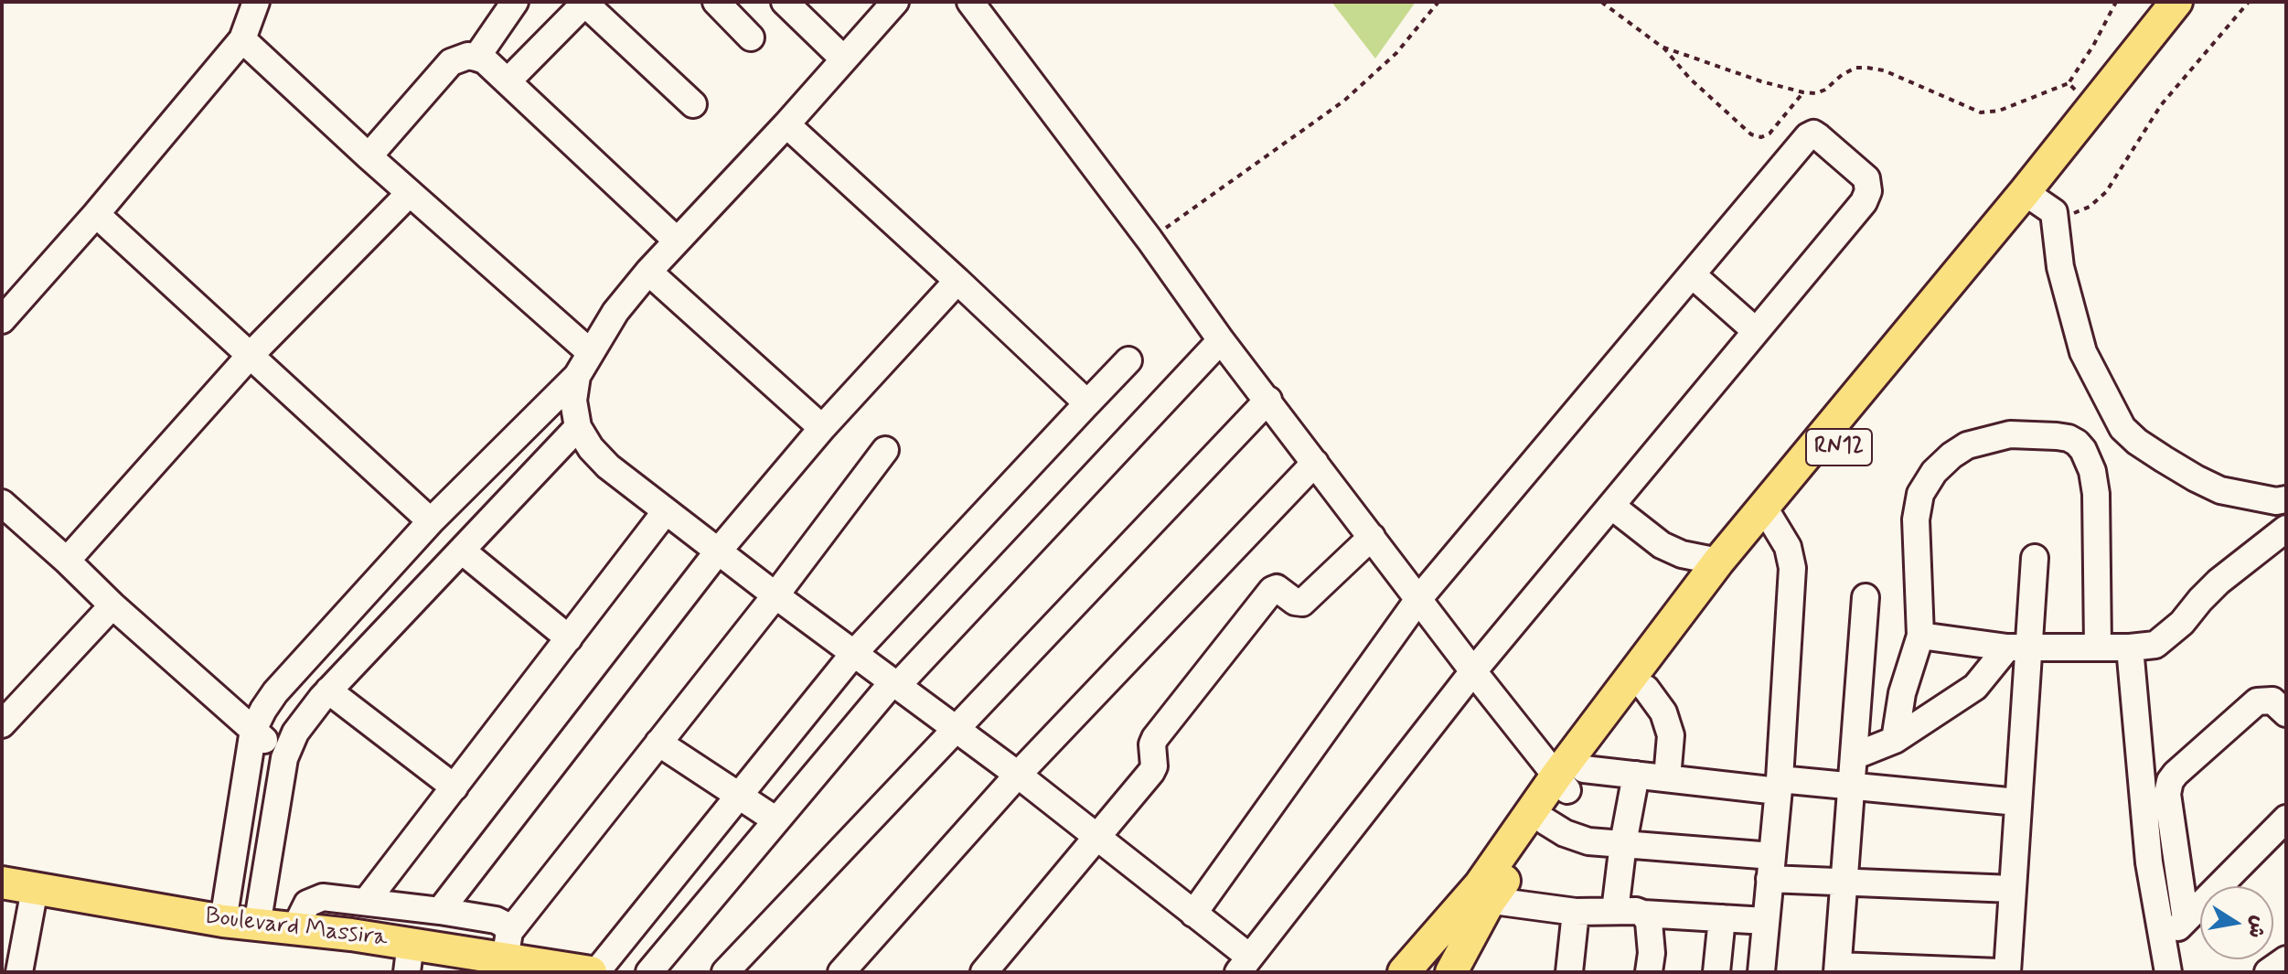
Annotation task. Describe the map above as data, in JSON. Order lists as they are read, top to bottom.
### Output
{
  "streets": {
    "main road": ["RN12", "Boulevard Massira"]
  },
  "north": "right"
}
